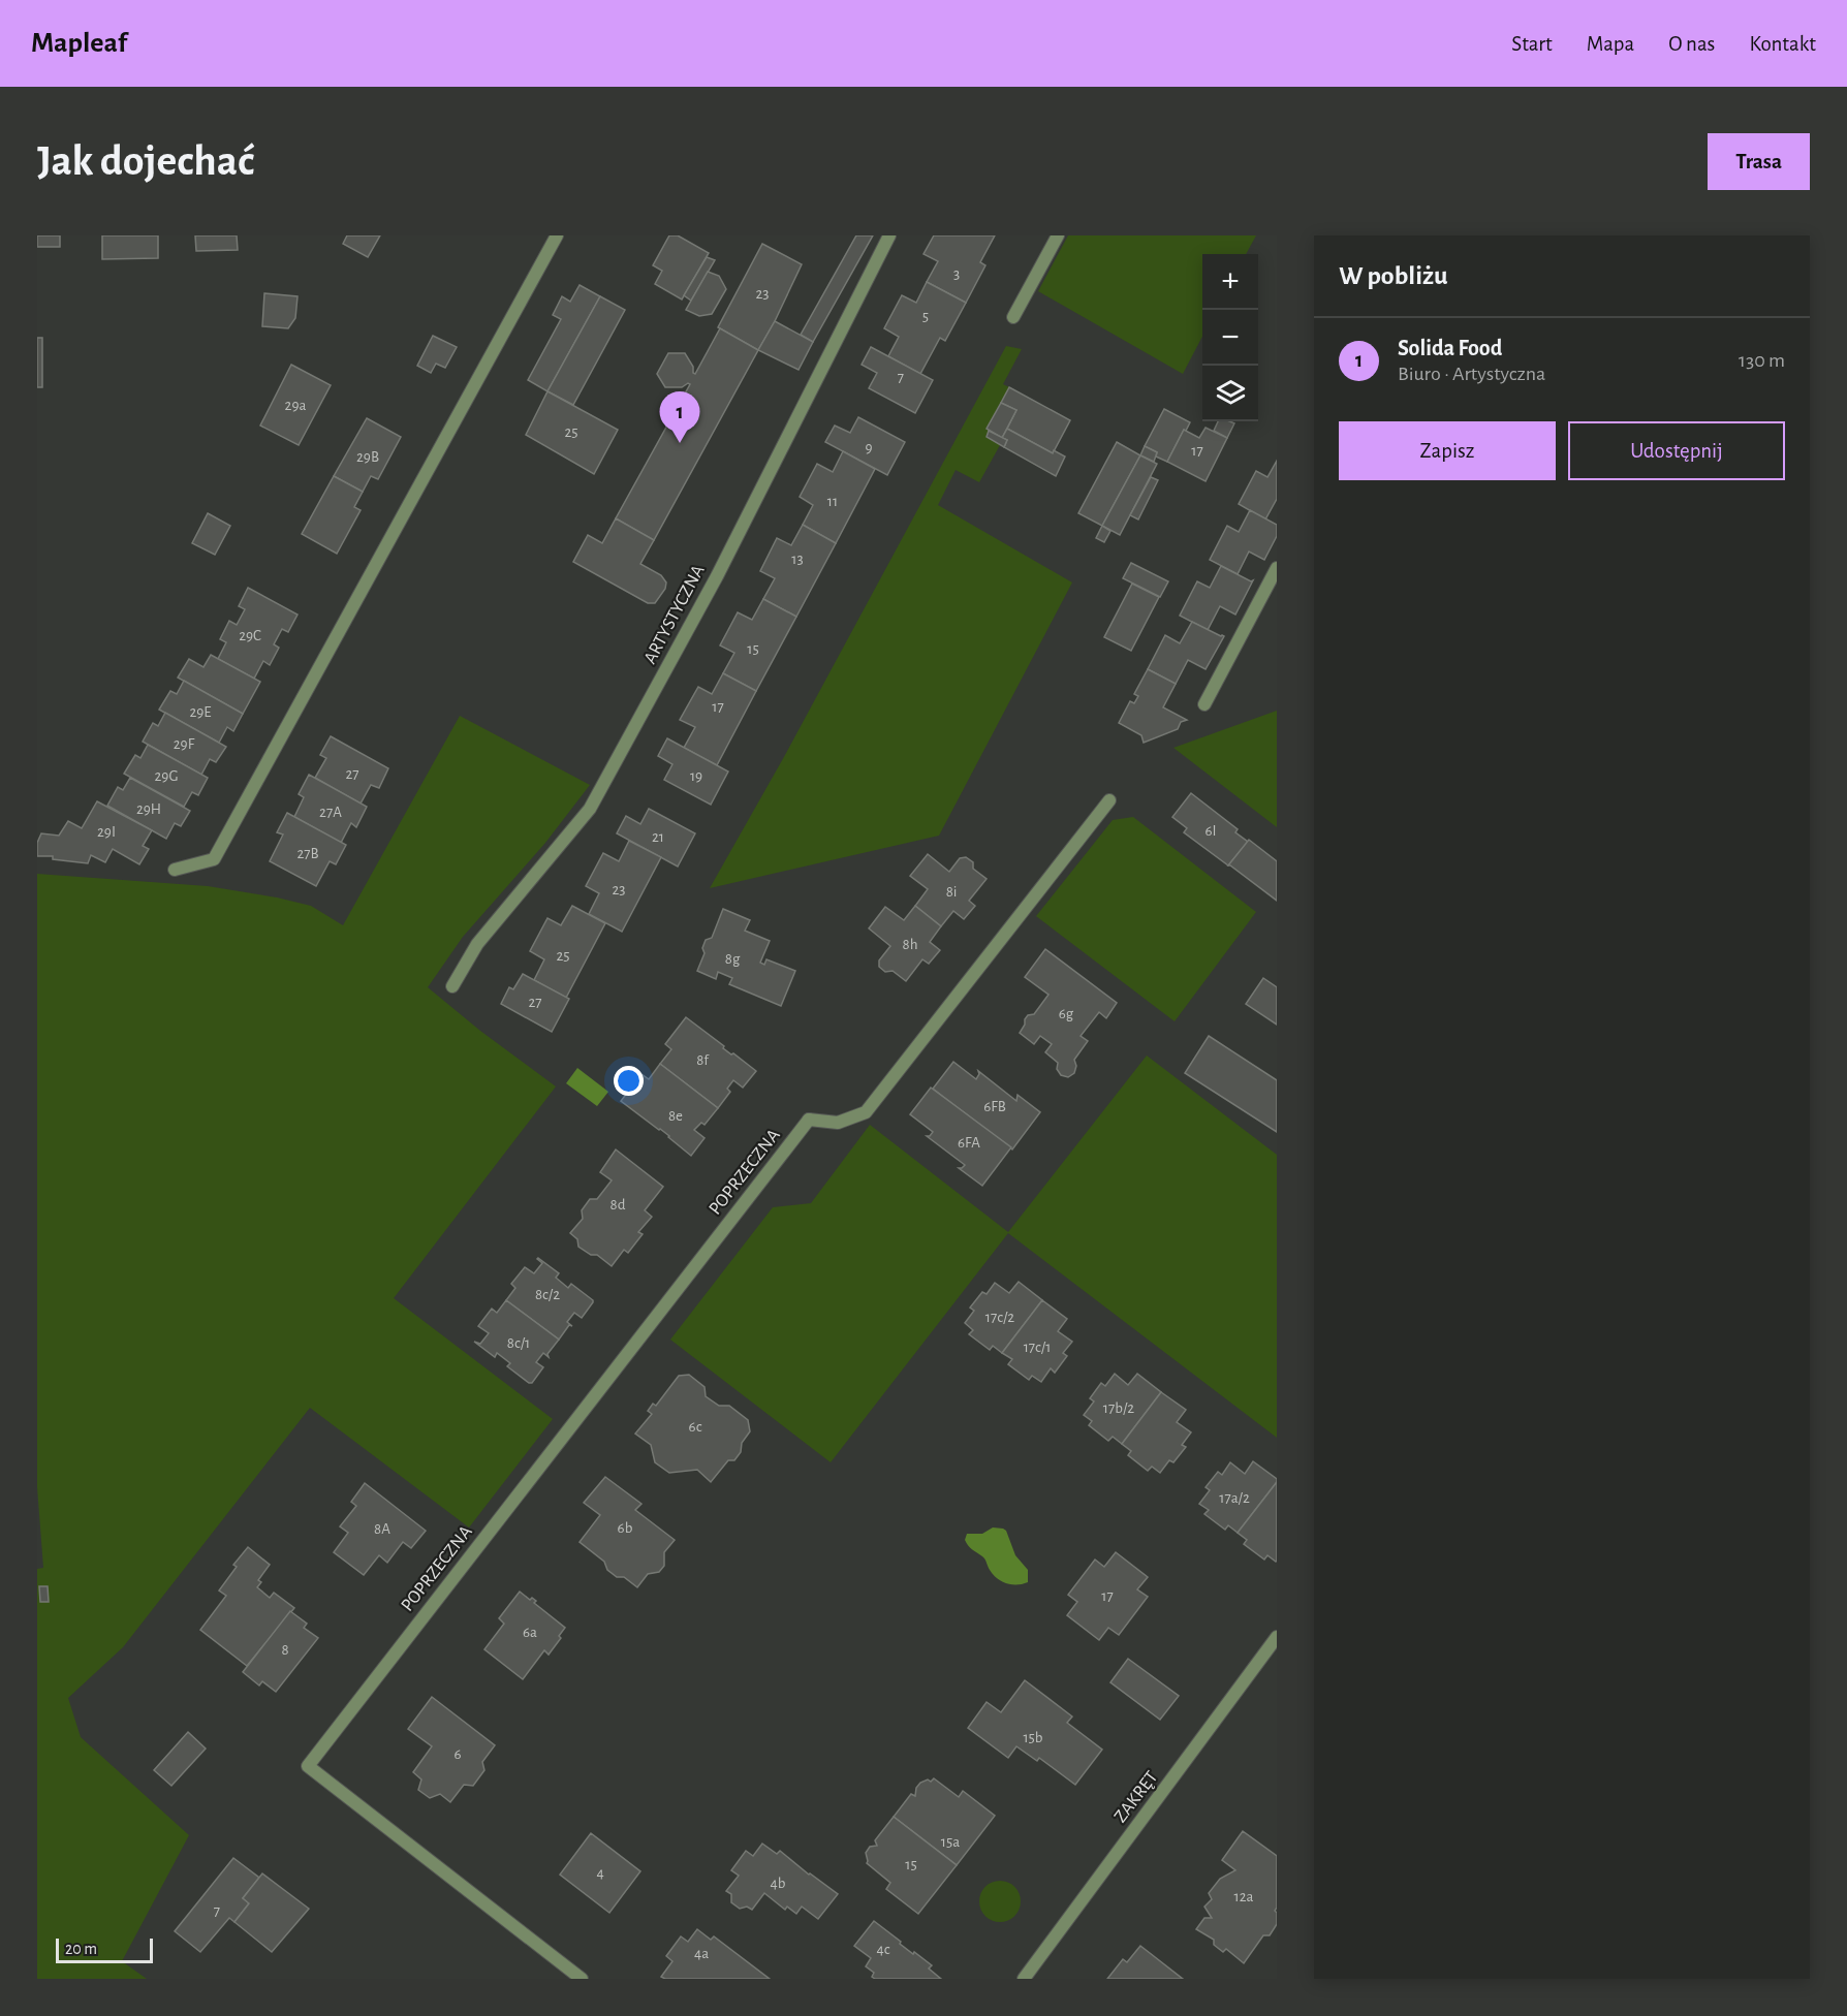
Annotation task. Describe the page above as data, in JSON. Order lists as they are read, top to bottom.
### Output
{
  "streets": {
    "street": ["ARTYSTYCZNA", "POPRZECZNA", "ZAKRĘT"]
  },
  "house_numbers": [
    "3",
    "23",
    "5",
    "7",
    "29a",
    "25",
    "9",
    "17",
    "29B",
    "11",
    "13",
    "29C",
    "15",
    "17",
    "29E",
    "29F",
    "27",
    "29G",
    "19",
    "29H",
    "27A",
    "6I",
    "29I",
    "21",
    "27B",
    "23",
    "8i",
    "8h",
    "25",
    "8g",
    "27",
    "6g",
    "8f",
    "6FB",
    "8e",
    "6FA",
    "8d",
    "8c/2",
    "17c/2",
    "8c/1",
    "17c/1",
    "17b/2",
    "6c",
    "17a/2",
    "6b",
    "8A",
    "17",
    "6a",
    "8",
    "15b",
    "6",
    "15a",
    "15",
    "4",
    "4b",
    "12a",
    "7",
    "4c",
    "4a"
  ],
  "scale_bar": "20 m",
  "page": {
    "header": "Mapleaf",
    "nav": [
      "Start",
      "Mapa",
      "O nas",
      "Kontakt"
    ],
    "buttons": [
      "Trasa",
      ["Zapisz", "Udostępnij"]
    ],
    "title": "Jak dojechać",
    "heading": "W pobliżu",
    "map_buttons": ["+", "−"],
    "list": [
      {
        "mark": "1",
        "name": "Solida Food",
        "note": "Biuro · Artystyczna",
        "value": "130 m"
      }
    ],
    "pins": "1",
    "scale": "20 m"
  }
}
